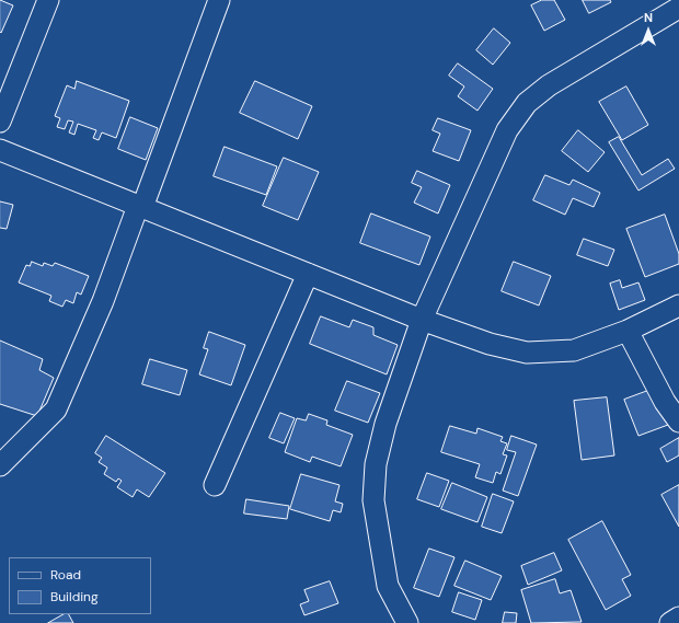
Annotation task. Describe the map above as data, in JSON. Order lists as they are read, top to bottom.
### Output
{
  "legend": ["Road", "Building"],
  "north": "top"
}
